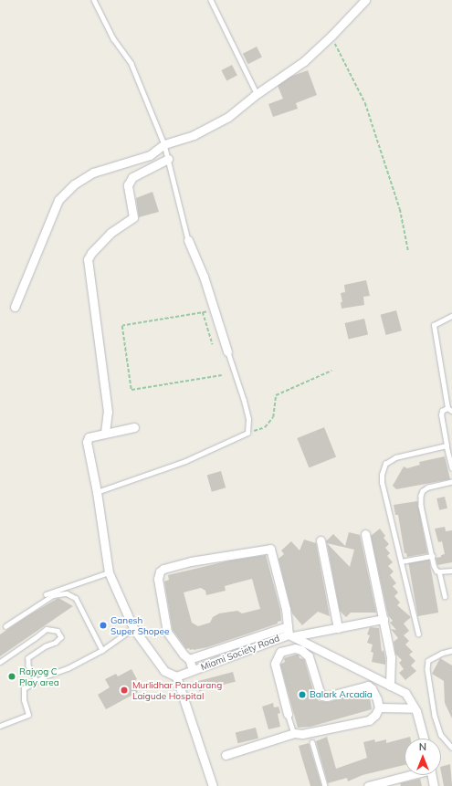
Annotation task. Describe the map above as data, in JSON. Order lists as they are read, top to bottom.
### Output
{
  "streets": {
    "street": ["Miami Society Road"]
  },
  "places": [
    "Ganesh Super Shopee",
    "Rajyog C Play area",
    "Murlidhar Pandurang Laigude Hospital",
    "Balark Arcadia"
  ],
  "north": "top"
}
